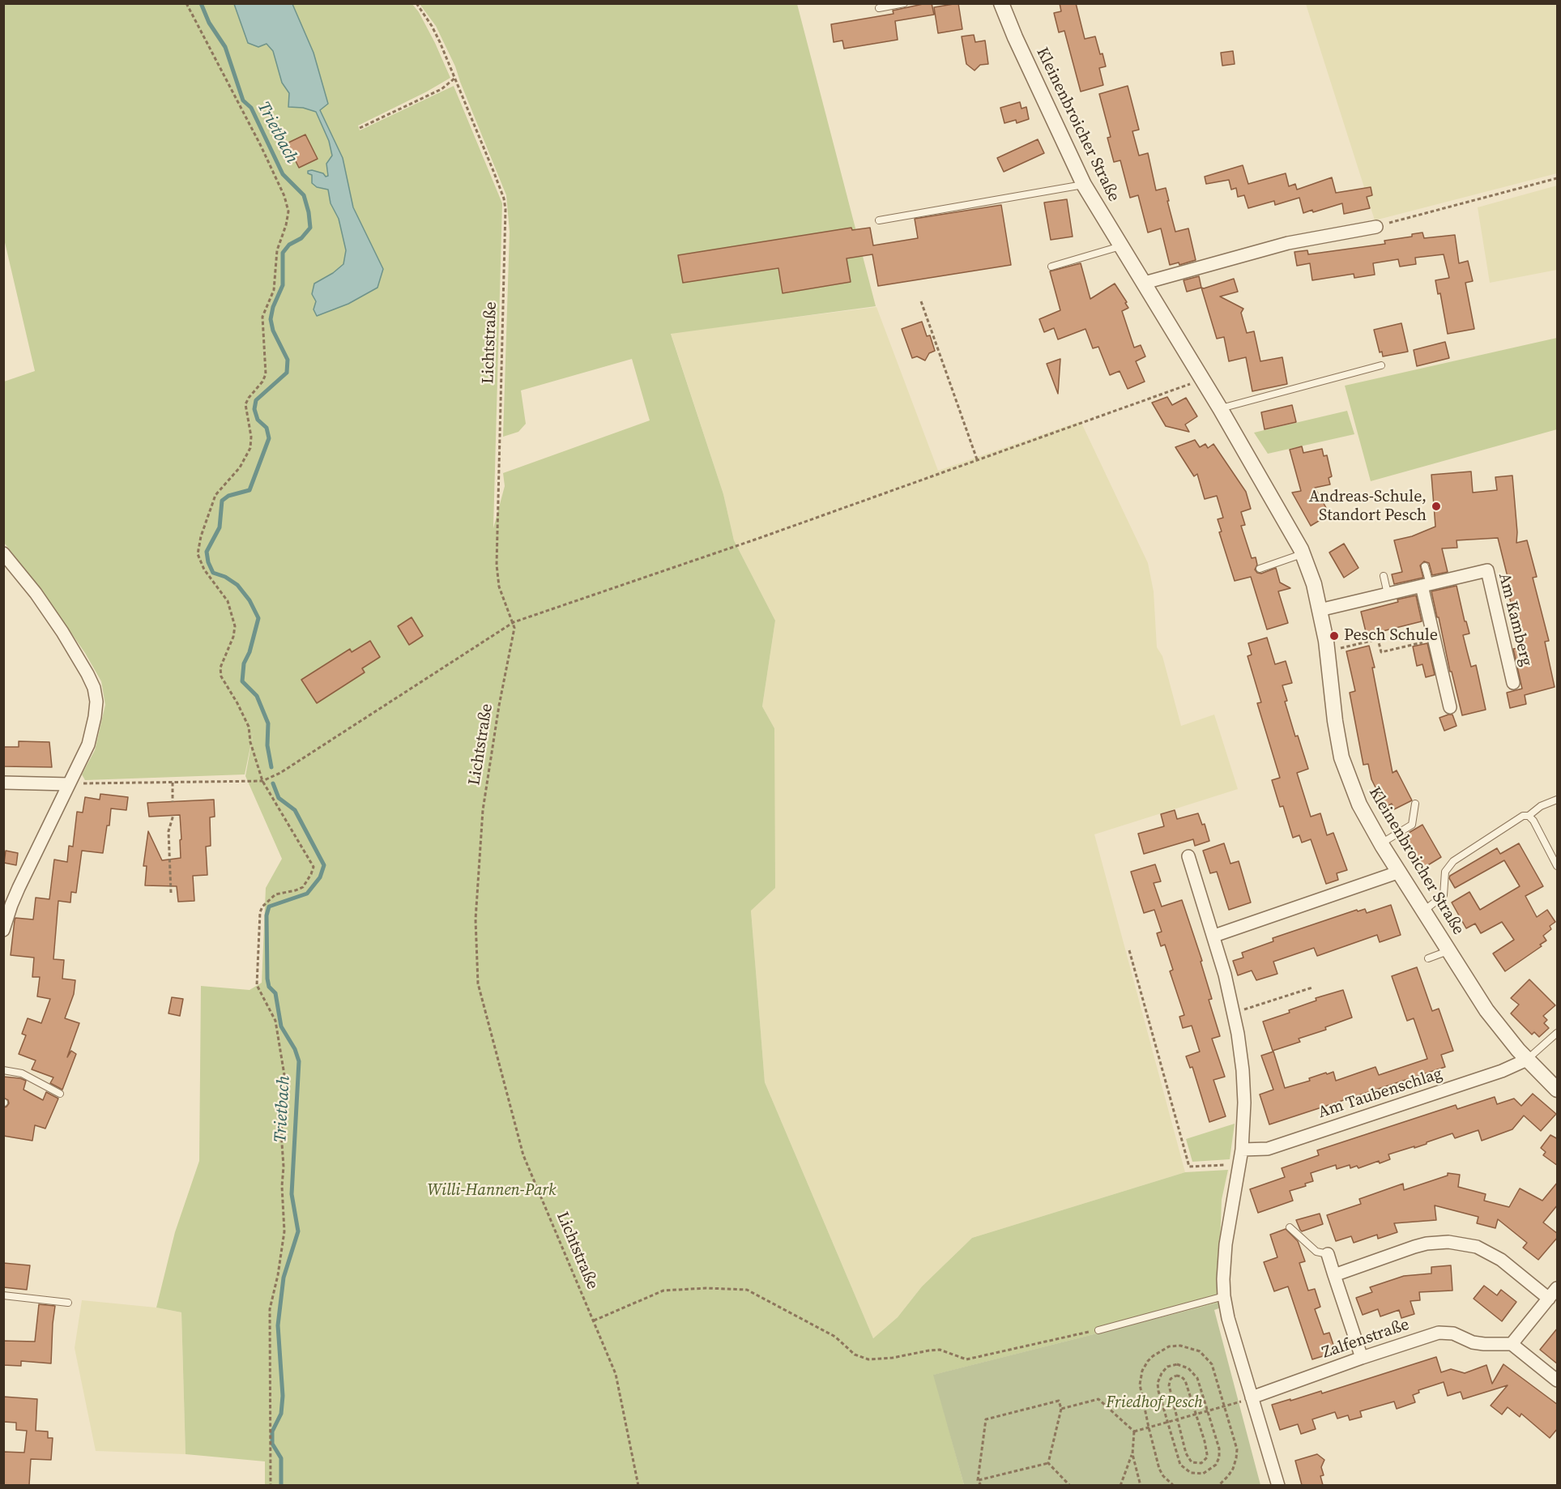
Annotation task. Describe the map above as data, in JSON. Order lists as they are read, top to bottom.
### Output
{
  "streets": {
    "street": [
      "Kleinenbroicher Straße",
      "Am Kamberg",
      "Am Taubenschlag",
      "Zalfenstraße"
    ],
    "path": ["Lichtstraße"]
  },
  "crossings": [
    ["Kleinenbroicher Straße", "Am Kamberg"],
    ["Kleinenbroicher Straße", "Am Taubenschlag"]
  ],
  "water": ["Trietbach"],
  "parks": ["Willi-Hannen-Park", "Friedhof Pesch"],
  "places": ["Andreas-Schule, Standort Pesch", "Pesch Schule"]
}
